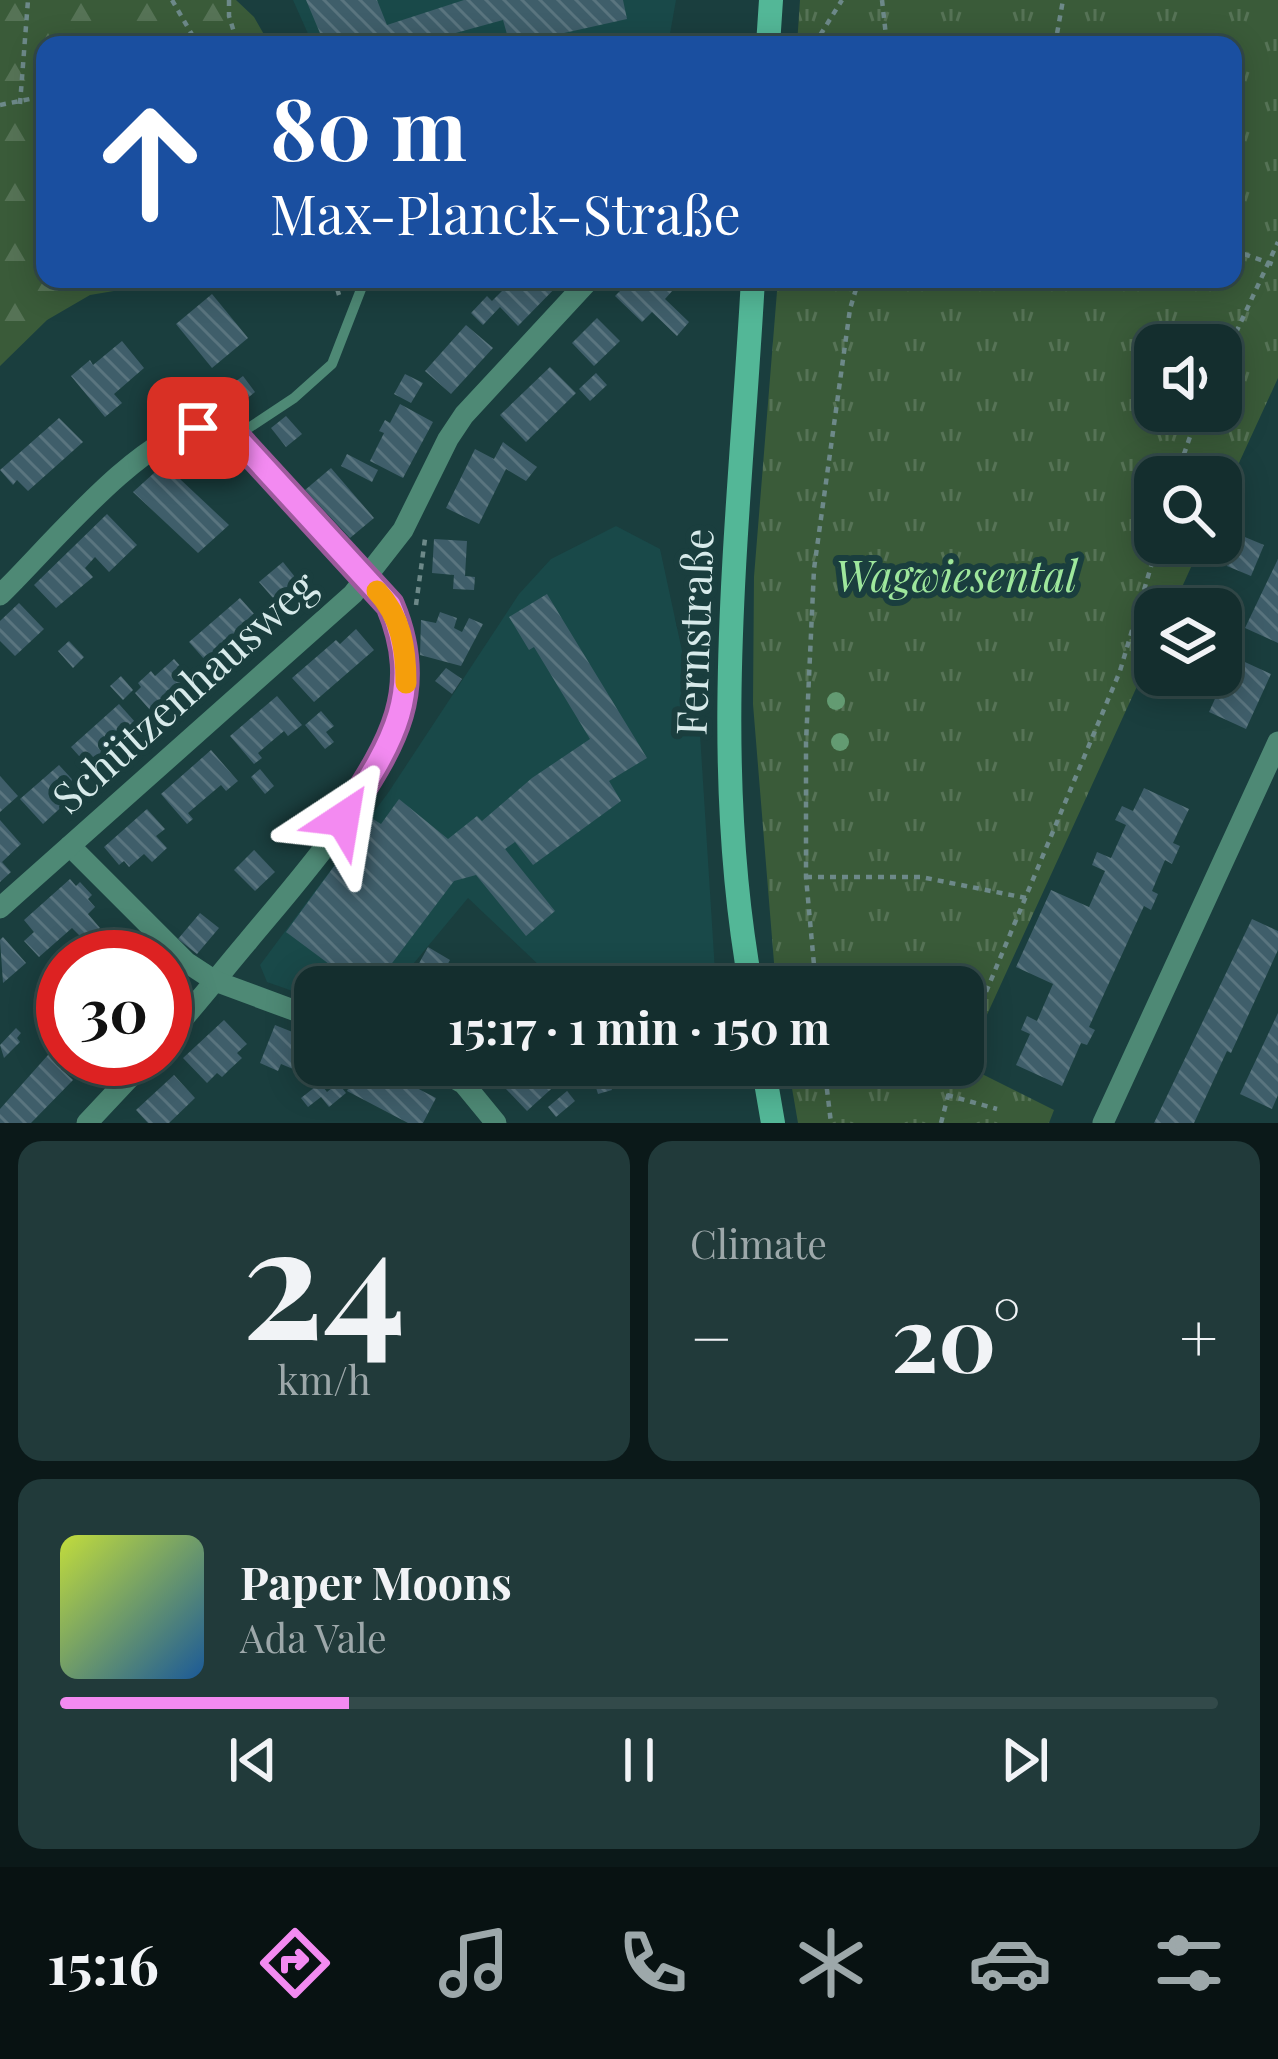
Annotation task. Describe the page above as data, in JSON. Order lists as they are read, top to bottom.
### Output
{
  "streets": {
    "main road": ["Fernstraße"],
    "street": ["Schützenhausweg"]
  },
  "parks": ["Wagwiesental"],
  "page": {
    "turn": ["80 m", "Max-Planck-Straße"],
    "limit": "30",
    "trip": "15:17 · 1 min · 150 m",
    "tile": [
      ["24", "km/h"],
      "Climate"
    ],
    "heat": ["−", "20°", "+"],
    "song": ["Paper Moons", "Ada Vale"],
    "tabs": "15:16"
  }
}
